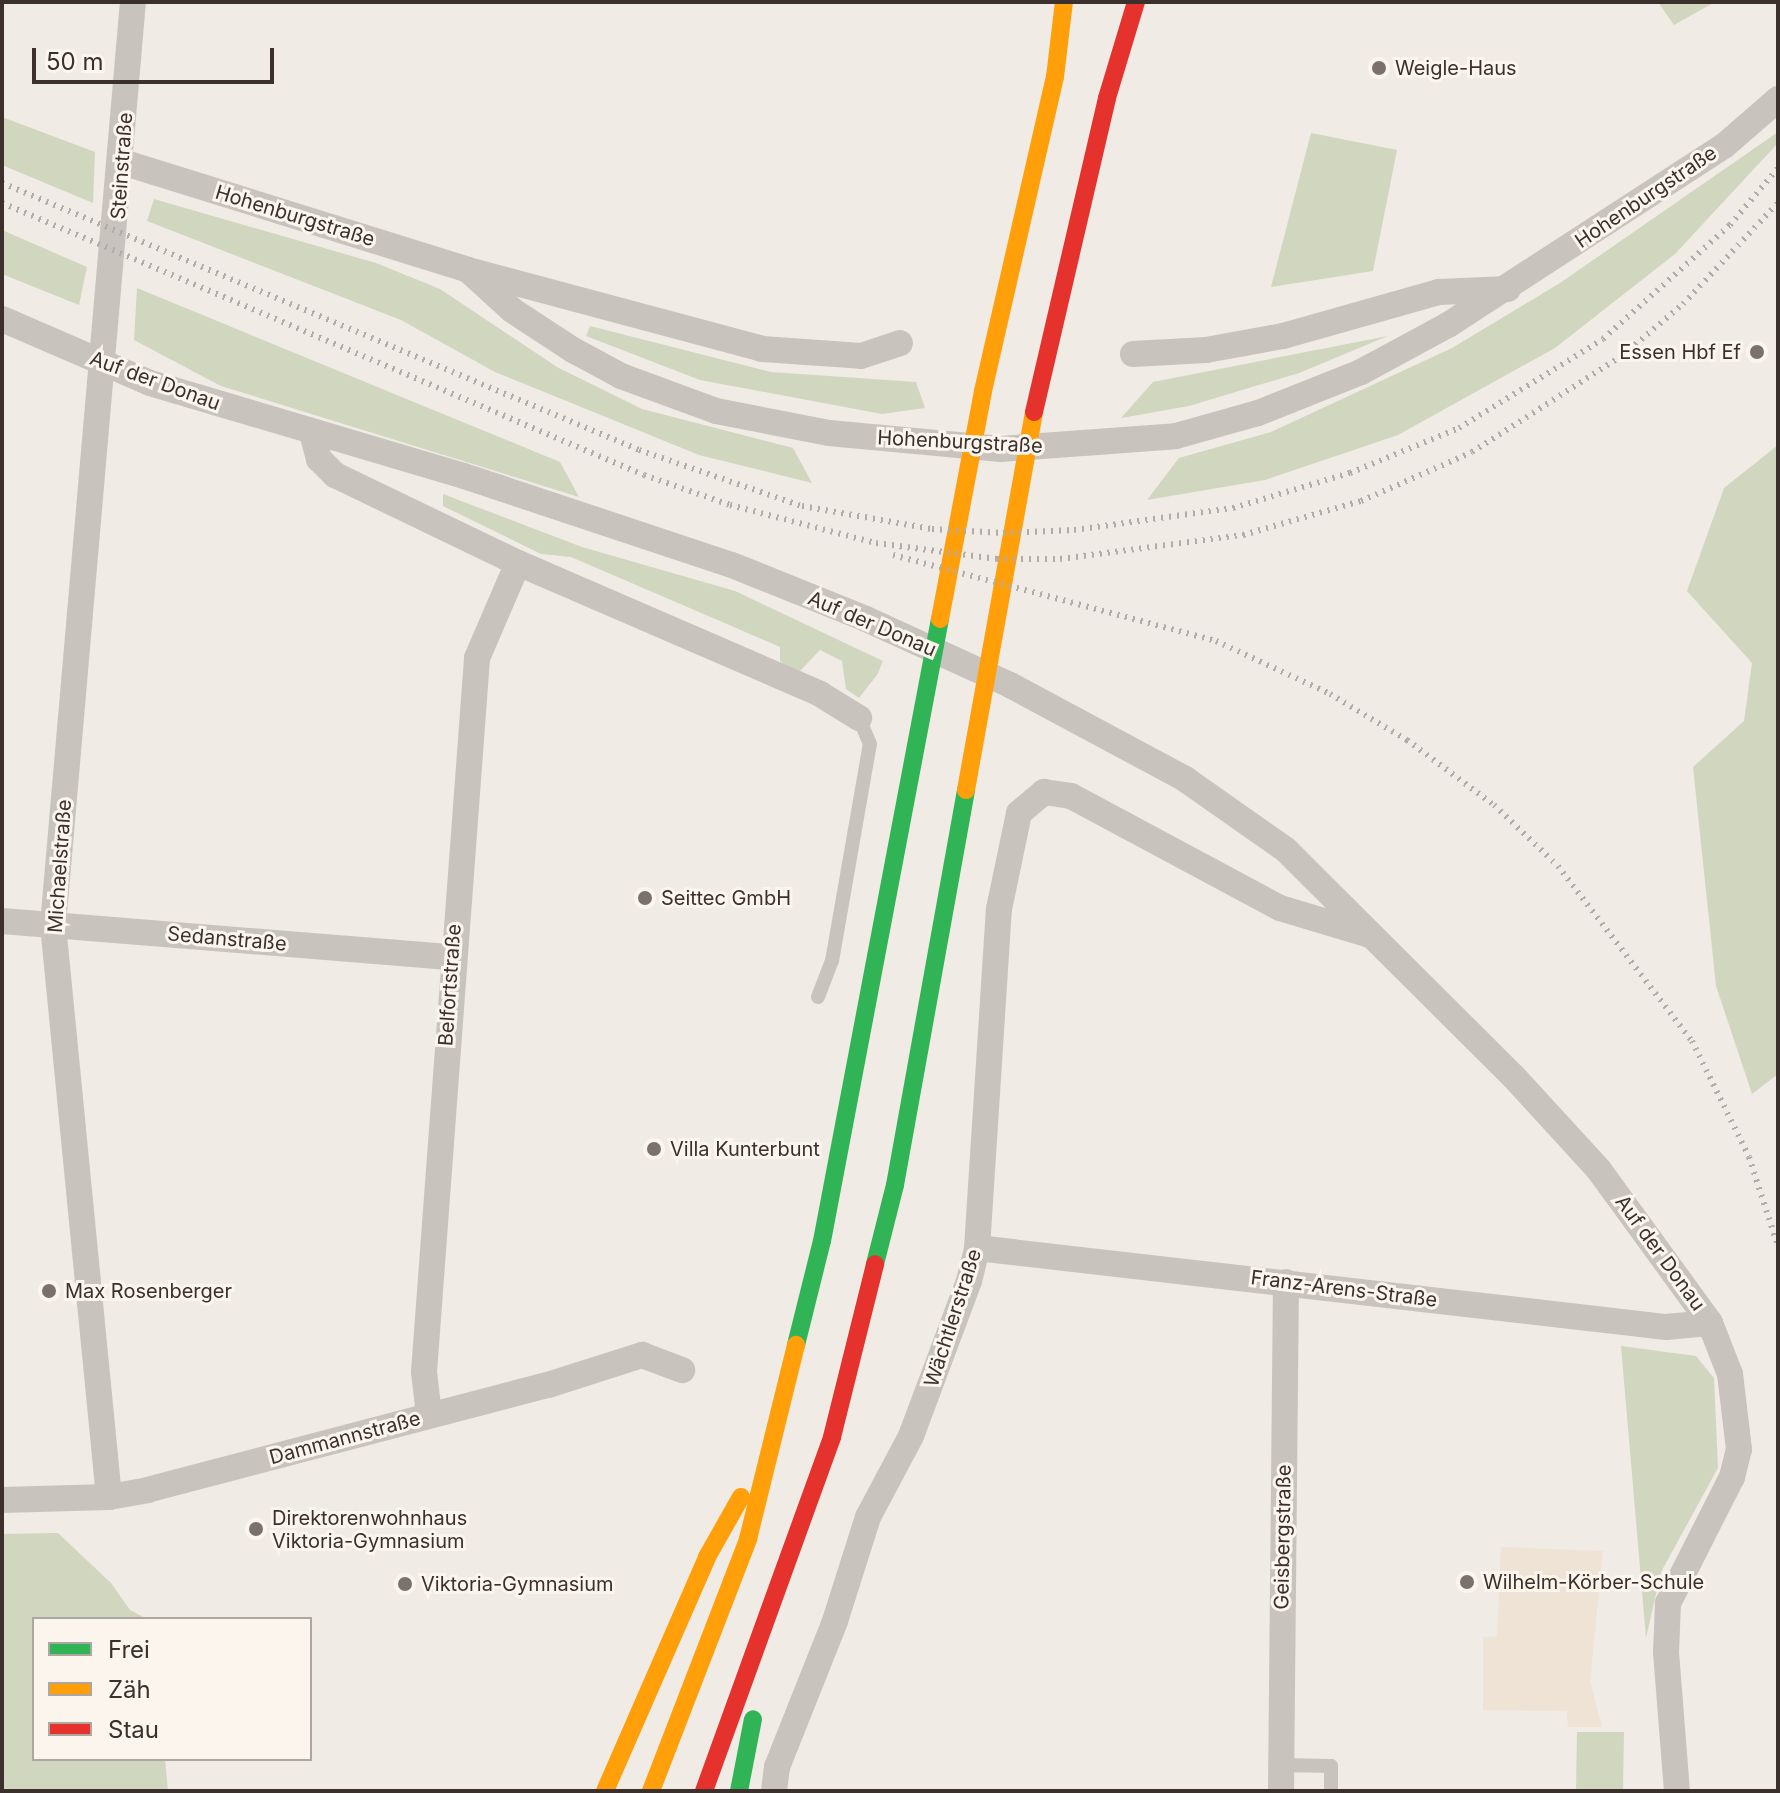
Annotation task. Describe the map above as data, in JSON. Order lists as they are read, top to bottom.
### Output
{
  "streets": {
    "street": [
      "Steinstraße",
      "Hohenburgstraße",
      "Auf der Donau",
      "Michaelstraße",
      "Sedanstraße",
      "Belfortstraße",
      "Franz-Arens-Straße",
      "Wächtlerstraße",
      "Dammannstraße",
      "Geisbergstraße"
    ]
  },
  "crossings": [
    ["Steinstraße", "Hohenburgstraße"],
    ["Steinstraße", "Michaelstraße"],
    ["Auf der Donau", "Michaelstraße"],
    ["Auf der Donau", "Franz-Arens-Straße"],
    ["Auf der Donau", "Wächtlerstraße"],
    ["Michaelstraße", "Sedanstraße"],
    ["Michaelstraße", "Dammannstraße"],
    ["Sedanstraße", "Belfortstraße"],
    ["Belfortstraße", "Dammannstraße"],
    ["Franz-Arens-Straße", "Wächtlerstraße"],
    ["Franz-Arens-Straße", "Geisbergstraße"]
  ],
  "places": [
    "Weigle-Haus",
    "Essen Hbf Ef",
    "Seittec GmbH",
    "Villa Kunterbunt",
    "Max Rosenberger",
    "Direktorenwohnhaus Viktoria-Gymnasium",
    "Wilhelm-Körber-Schule",
    "Viktoria-Gymnasium"
  ],
  "legend": ["Frei", "Zäh", "Stau"],
  "scale_bar": "50 m"
}
